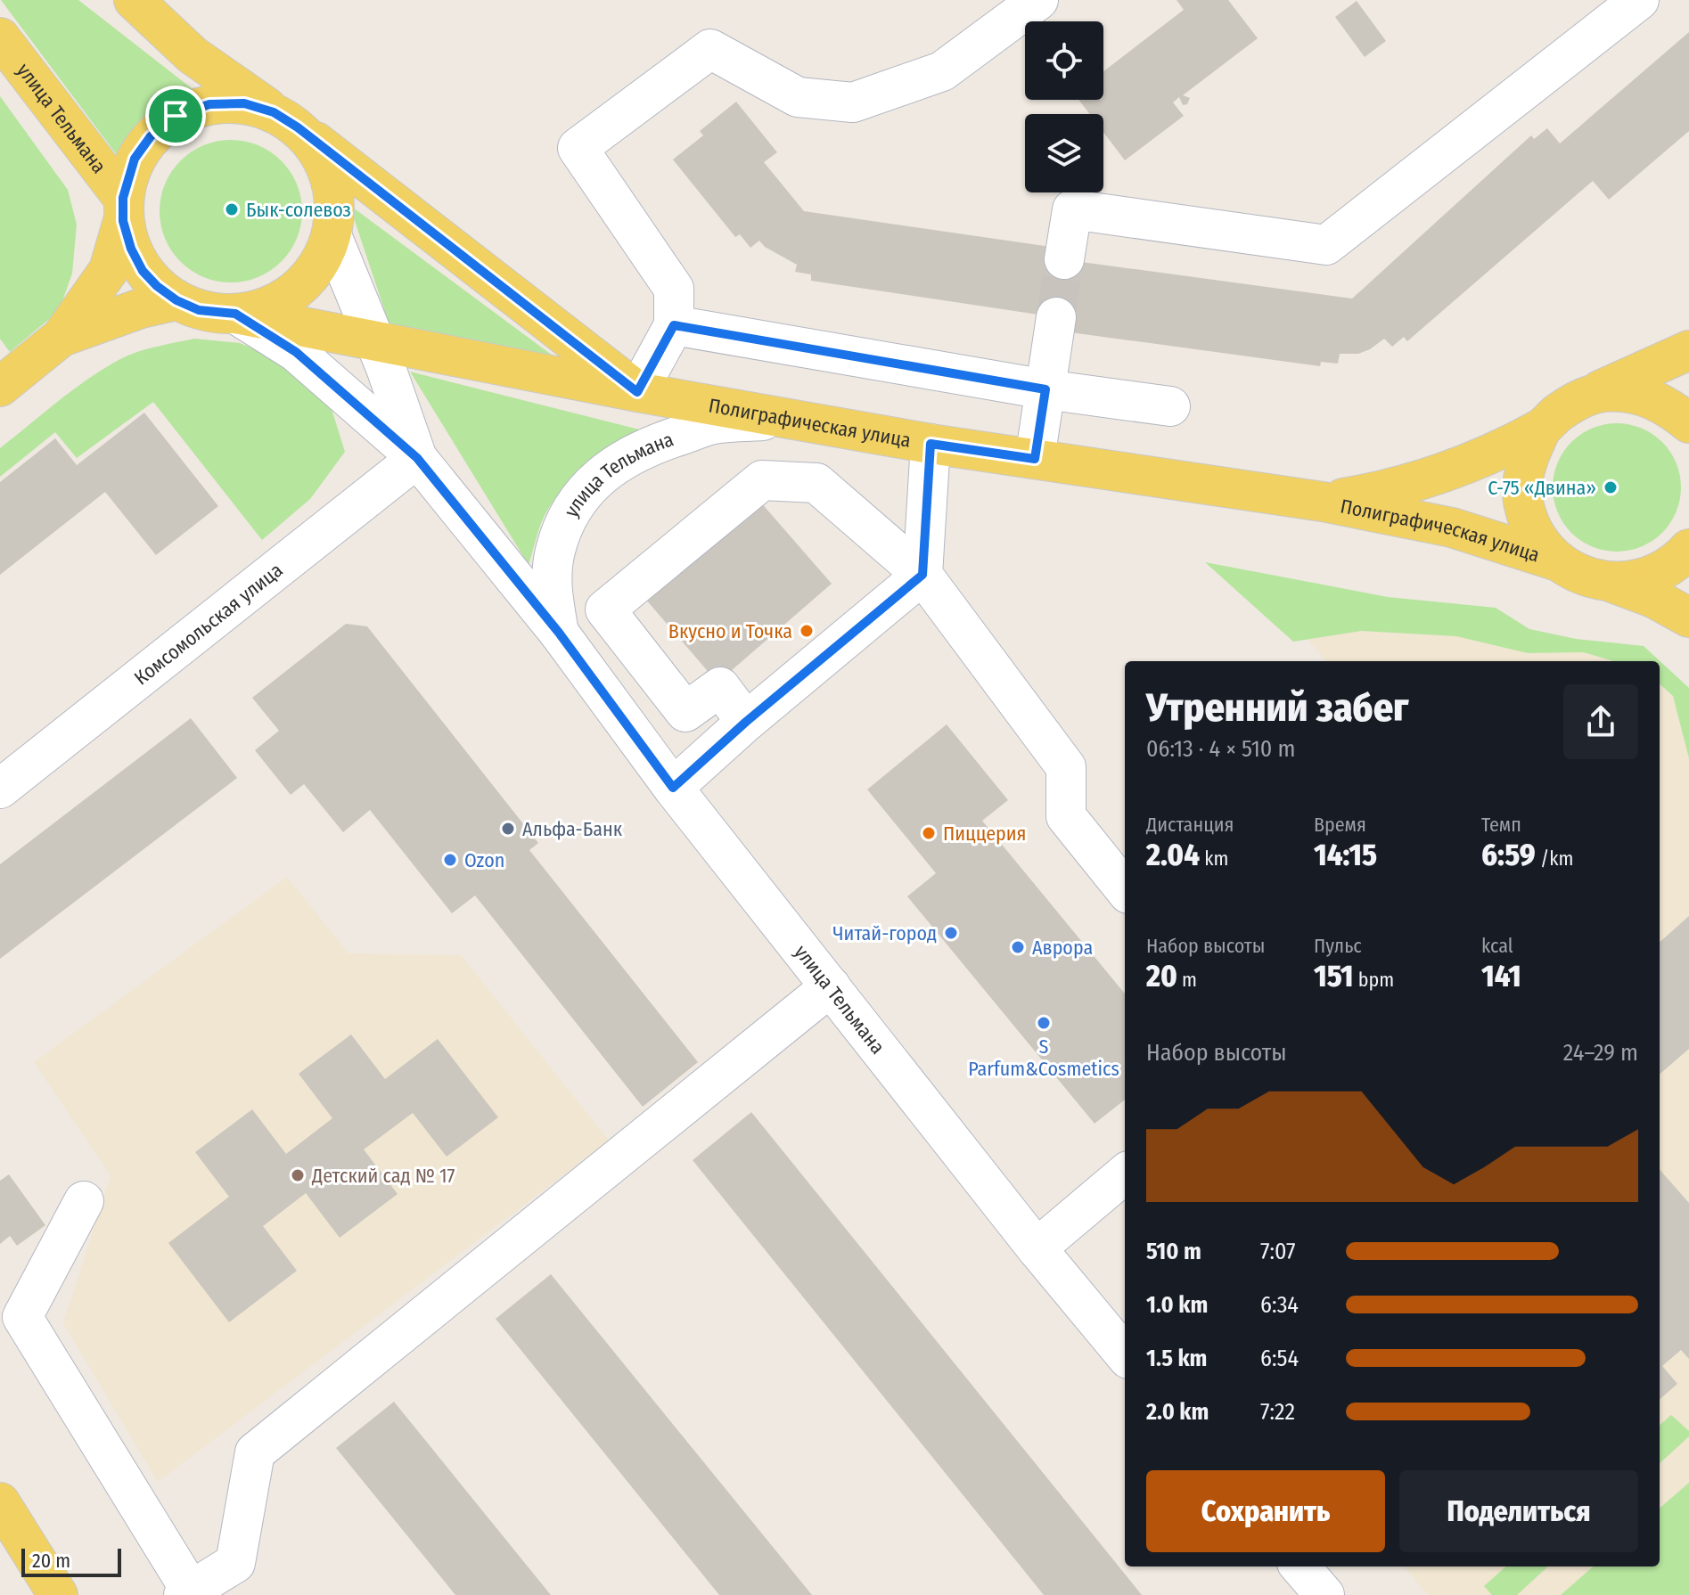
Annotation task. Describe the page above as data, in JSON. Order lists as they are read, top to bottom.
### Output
{
  "streets": {
    "main road": ["улица Тельмана", "Полиграфическая улица"],
    "street": ["Комсомольская улица"]
  },
  "crossings": [
    ["улица Тельмана", "Полиграфическая улица"],
    ["улица Тельмана", "Комсомольская улица"]
  ],
  "places": [
    "Бык-солевоз",
    "С-75 «Двина»",
    "Вкусно и Точка",
    "Альфа-Банк",
    "Пиццерия",
    "Ozon",
    "Читай-город",
    "Аврора",
    "S Parfum&Cosmetics",
    "Детский сад № 17"
  ],
  "scale_bar": "20 m",
  "page": {
    "heading": ["Утренний забег", "06:13 · 4 × 510 m"],
    "stats": [
      ["Дистанция", "2.04 km"],
      ["Время", "14:15"],
      ["Темп", "6:59 /km"],
      ["Набор высоты", "20 m"],
      ["Пульс", "151 bpm"],
      ["kcal", "141"]
    ],
    "chart": ["Набор высоты", "24–29 m"],
    "list": [
      {
        "name": "510 m",
        "note": "7:07"
      },
      {
        "name": "1.0 km",
        "note": "6:34"
      },
      {
        "name": "1.5 km",
        "note": "6:54"
      },
      {
        "name": "2.0 km",
        "note": "7:22"
      }
    ],
    "buttons": ["Сохранить", "Поделиться"],
    "scale": "20 m"
  }
}
